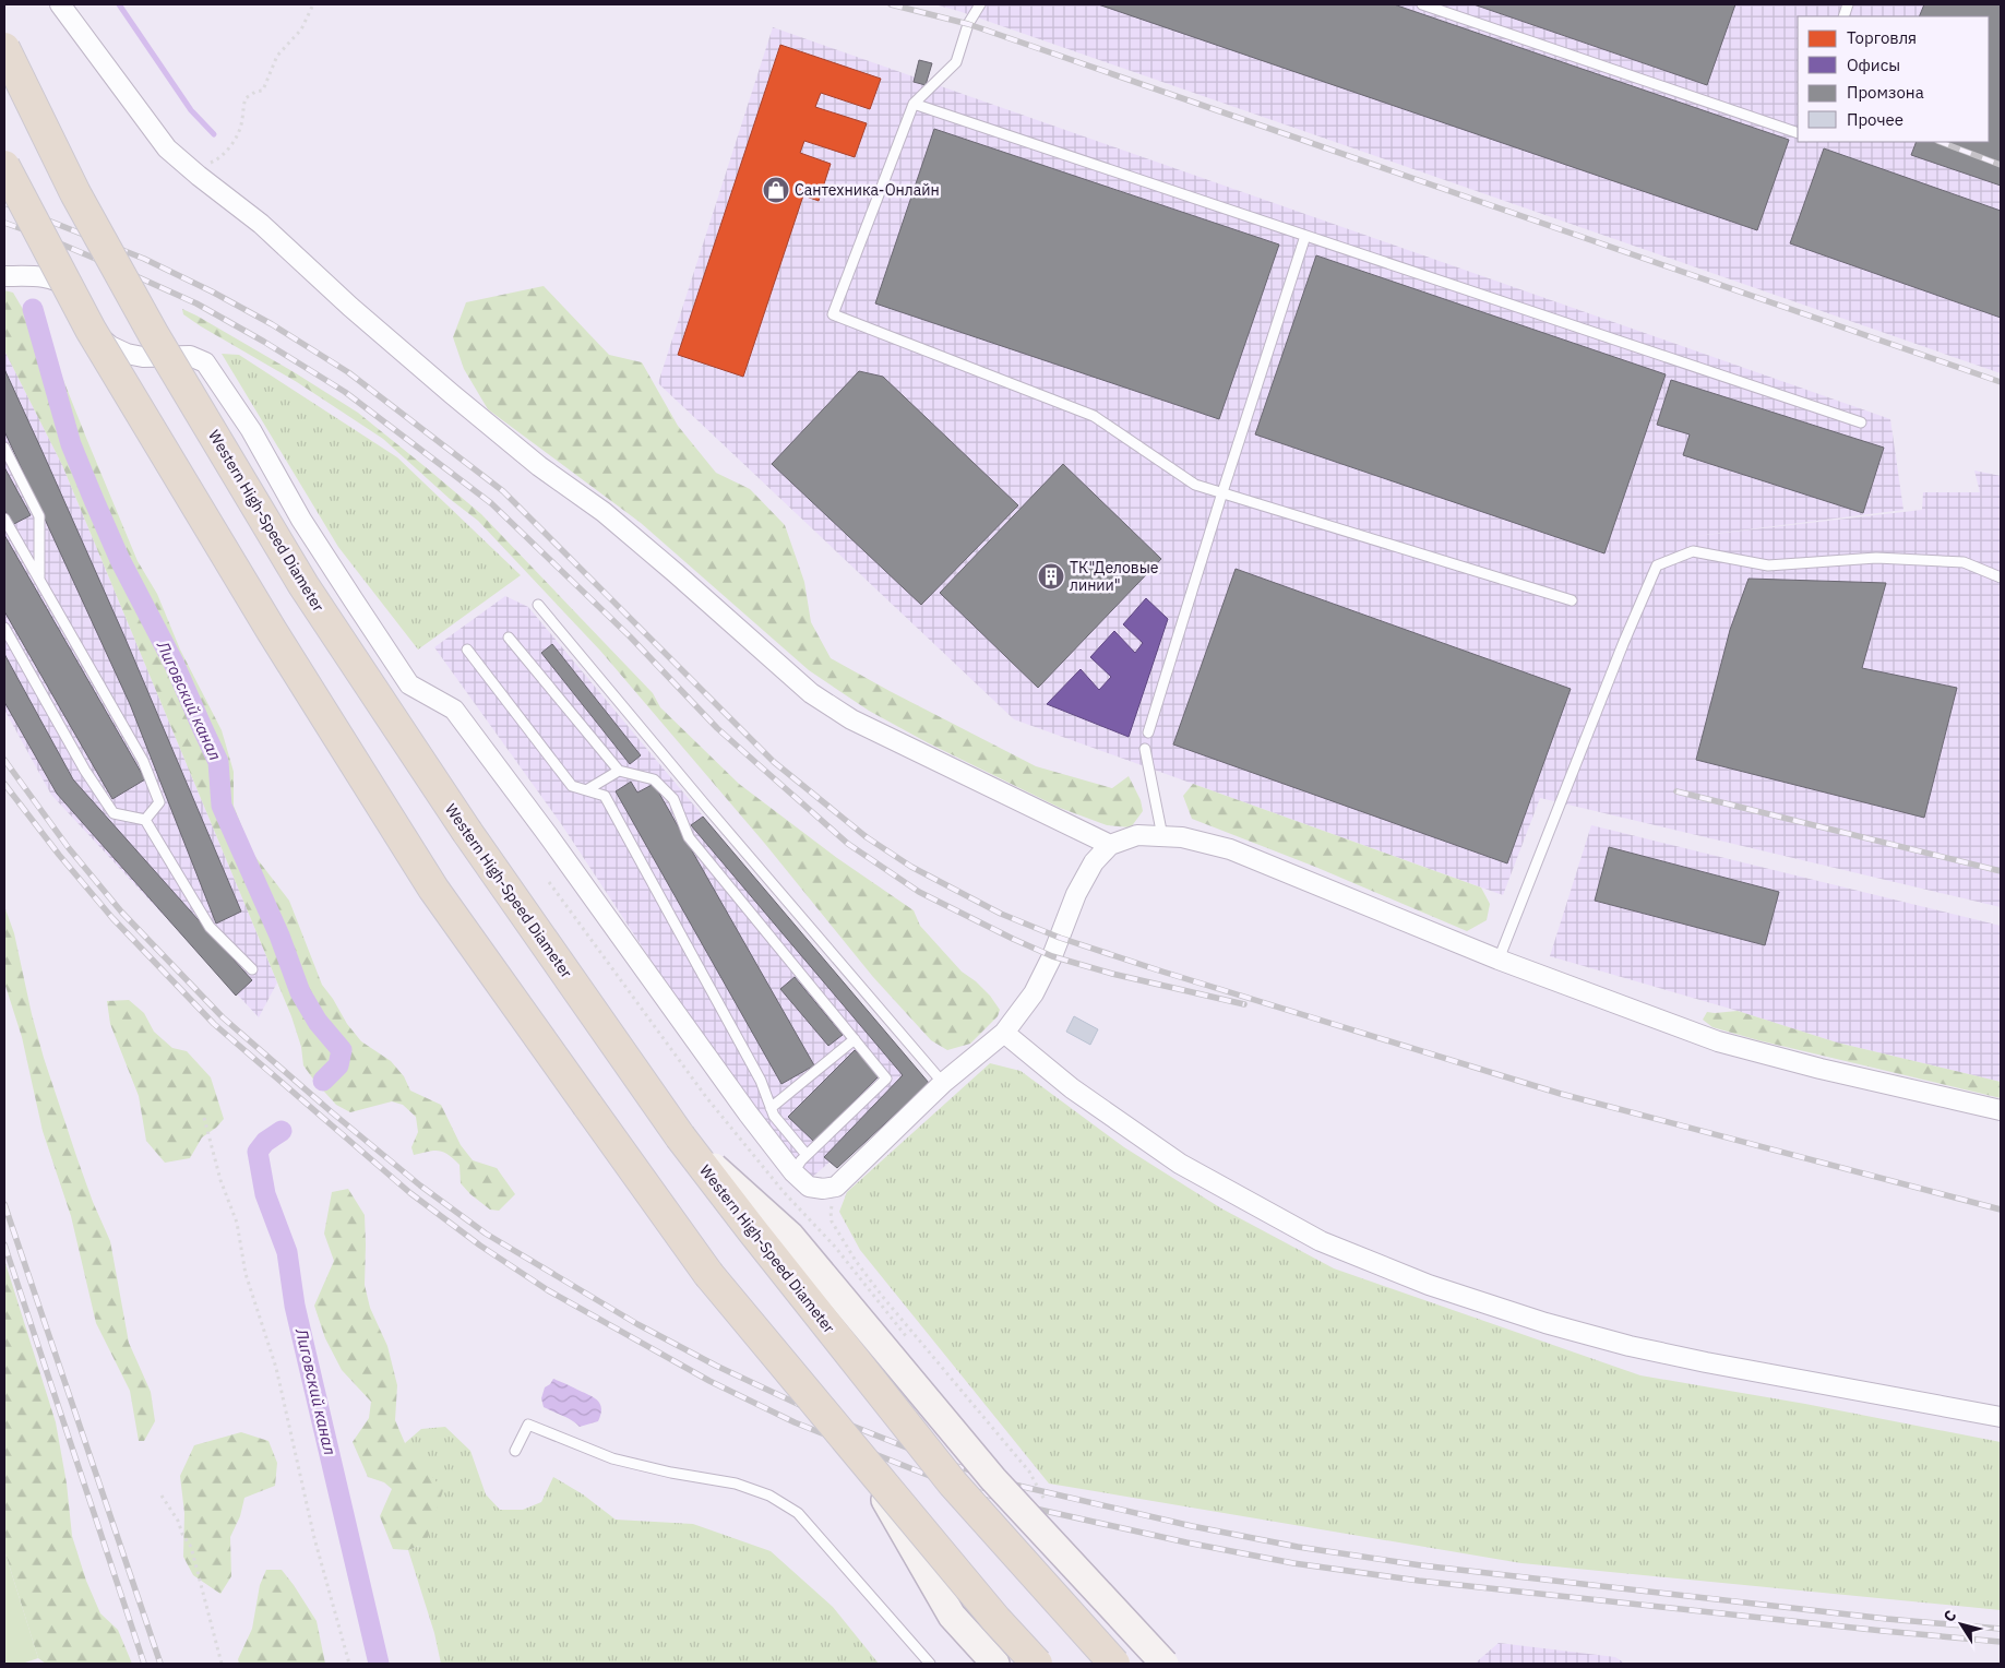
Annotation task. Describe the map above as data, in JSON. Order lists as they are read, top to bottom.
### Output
{
  "streets": {
    "highway": ["Western High-Speed Diameter"]
  },
  "water": ["Лиговский канал"],
  "places": {
    "shop": ["Сантехника-Онлайн"],
    "building": ["ТК\"Деловые линии\""]
  },
  "legend": [
    "Торговля",
    "Офисы",
    "Промзона",
    "Прочее"
  ],
  "north": "top left"
}
